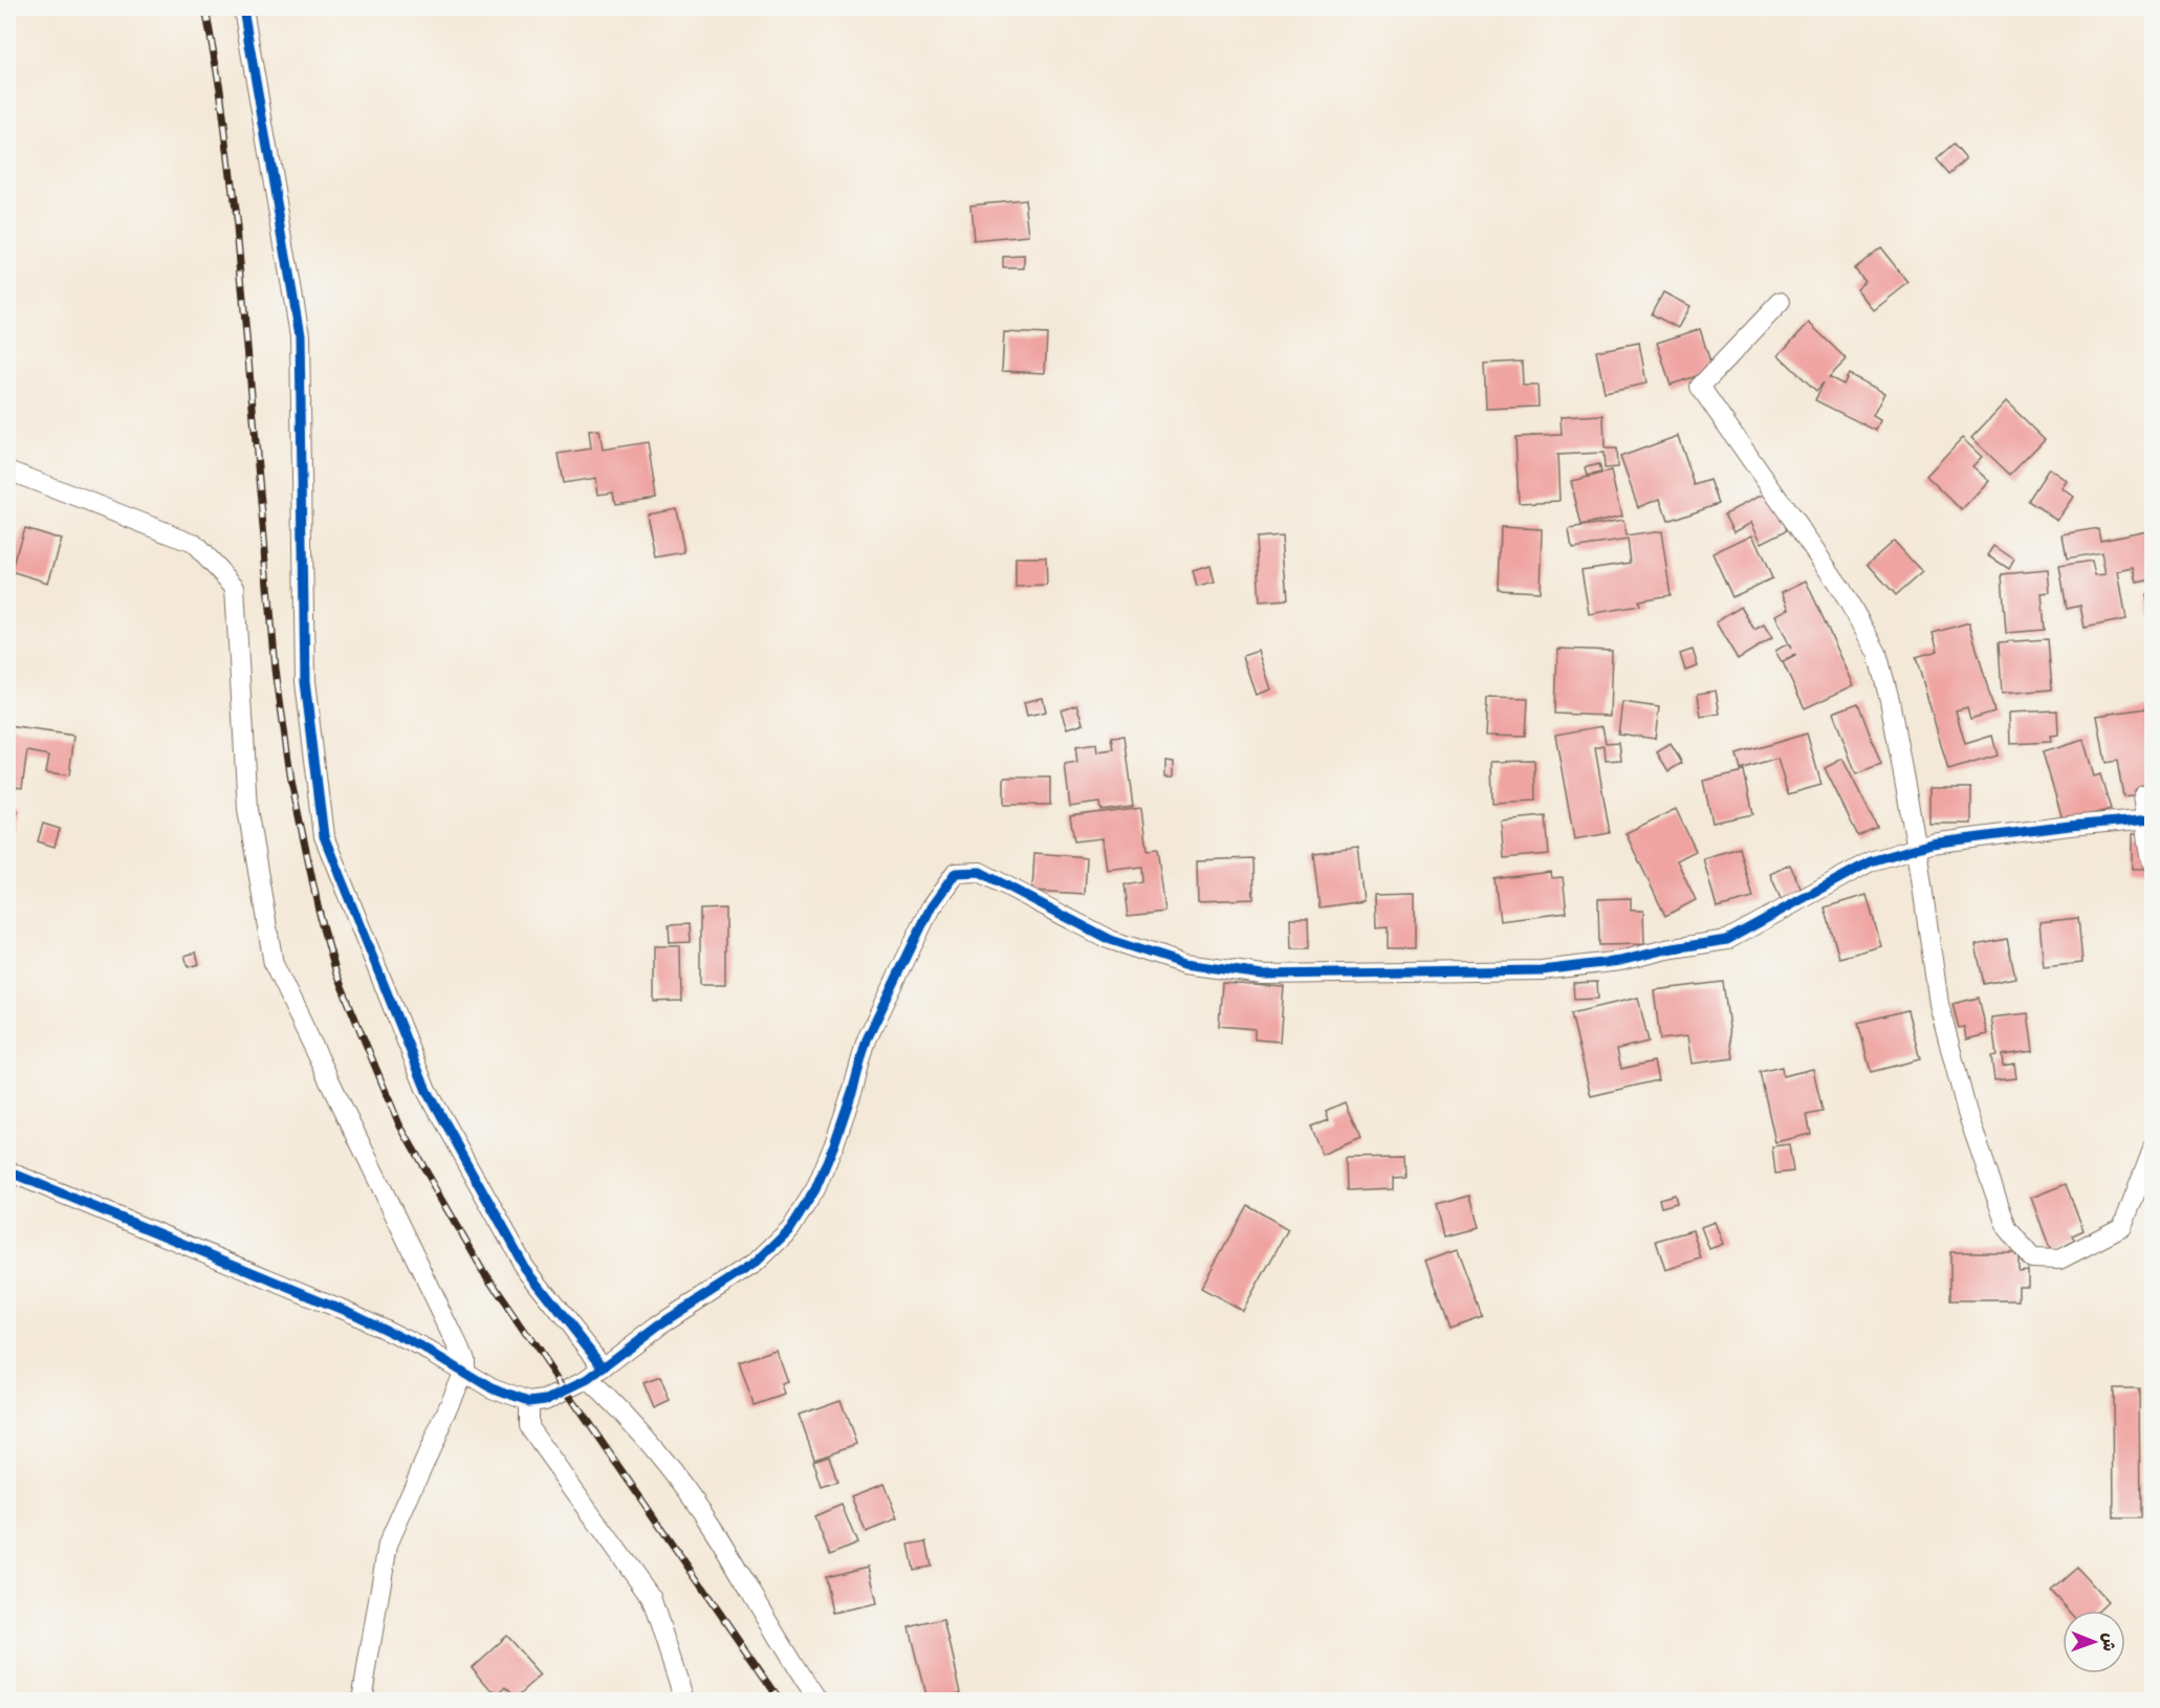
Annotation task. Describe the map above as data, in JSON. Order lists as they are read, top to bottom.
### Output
{
  "north": "right"
}
